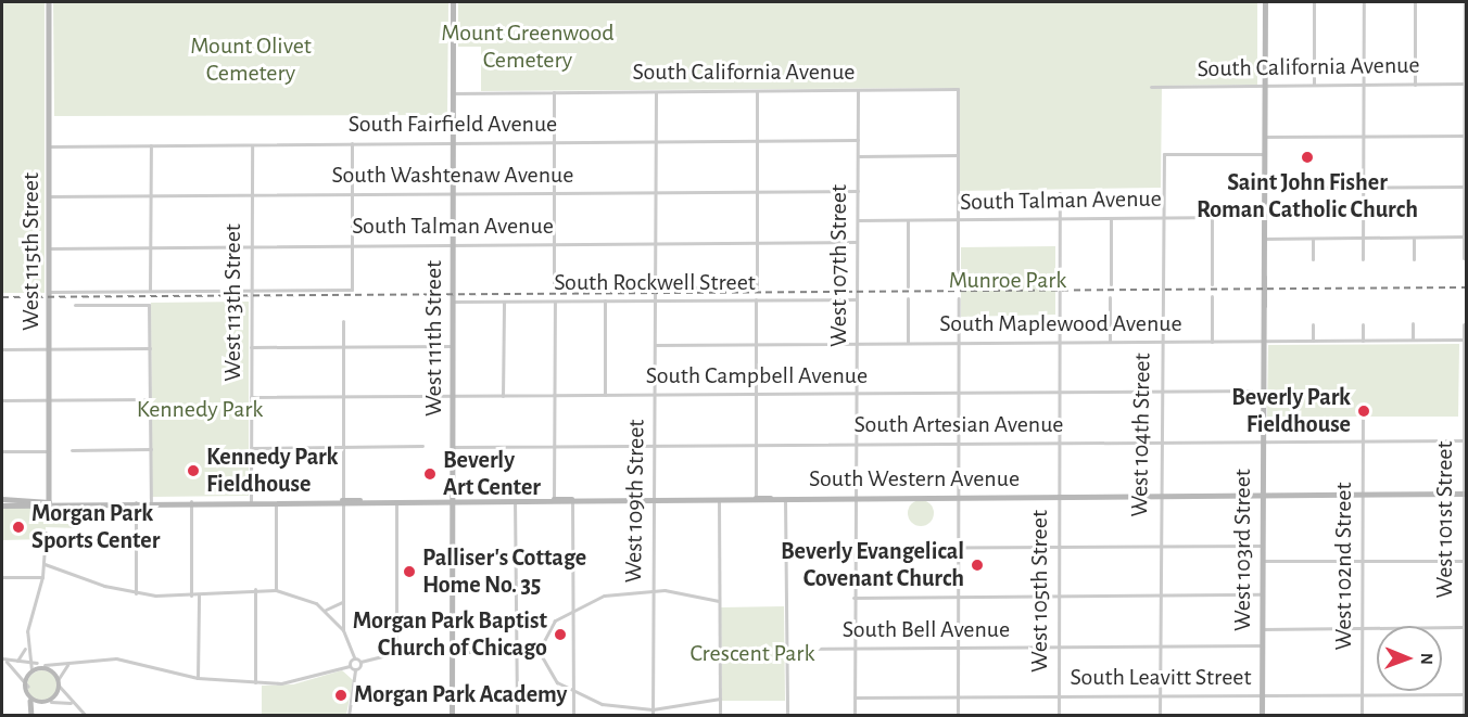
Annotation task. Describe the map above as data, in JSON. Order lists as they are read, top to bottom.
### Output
{
  "streets": {
    "main road": [
      "West 115th Street",
      "West 111th Street",
      "South Western Avenue",
      "West 103rd Street"
    ],
    "street": [
      "South California Avenue",
      "South Fairfield Avenue",
      "South Washtenaw Avenue",
      "South Talman Avenue",
      "West 107th Street",
      "South Rockwell Street",
      "West 113th Street",
      "South Maplewood Avenue",
      "South Campbell Avenue",
      "South Artesian Avenue",
      "West 104th Street",
      "West 109th Street",
      "West 101st Street",
      "West 102nd Street",
      "West 105th Street",
      "South Bell Avenue",
      "South Leavitt Street"
    ]
  },
  "crossings": [
    ["South California Avenue", "West 107th Street"],
    ["South California Avenue", "West 111th Street"],
    ["South California Avenue", "West 109th Street"],
    ["South California Avenue", "West 103rd Street"],
    ["South Fairfield Avenue", "West 115th Street"],
    ["South Fairfield Avenue", "West 107th Street"],
    ["South Fairfield Avenue", "West 113th Street"],
    ["South Fairfield Avenue", "West 111th Street"],
    ["South Fairfield Avenue", "West 109th Street"],
    ["South Washtenaw Avenue", "West 115th Street"],
    ["South Washtenaw Avenue", "West 107th Street"],
    ["South Washtenaw Avenue", "West 113th Street"],
    ["South Washtenaw Avenue", "West 111th Street"],
    ["South Washtenaw Avenue", "West 109th Street"],
    ["South Talman Avenue", "West 115th Street"],
    ["South Talman Avenue", "West 107th Street"],
    ["South Talman Avenue", "South Rockwell Street"],
    ["South Talman Avenue", "West 113th Street"],
    ["South Talman Avenue", "West 111th Street"],
    ["South Talman Avenue", "West 104th Street"],
    ["South Talman Avenue", "West 109th Street"],
    ["South Talman Avenue", "West 103rd Street"],
    ["South Talman Avenue", "West 105th Street"],
    ["West 115th Street", "South Western Avenue"],
    ["West 107th Street", "South Rockwell Street"],
    ["West 107th Street", "South Maplewood Avenue"],
    ["West 107th Street", "South Campbell Avenue"],
    ["West 107th Street", "South Artesian Avenue"],
    ["West 107th Street", "South Western Avenue"],
    ["West 107th Street", "South Bell Avenue"],
    ["West 107th Street", "South Leavitt Street"],
    ["South Rockwell Street", "West 111th Street"],
    ["South Rockwell Street", "West 109th Street"],
    ["West 113th Street", "South Campbell Avenue"],
    ["West 113th Street", "South Western Avenue"],
    ["South Maplewood Avenue", "West 104th Street"],
    ["South Maplewood Avenue", "West 109th Street"],
    ["South Maplewood Avenue", "West 101st Street"],
    ["South Maplewood Avenue", "West 103rd Street"],
    ["South Maplewood Avenue", "West 105th Street"],
    ["West 111th Street", "South Campbell Avenue"],
    ["West 111th Street", "South Artesian Avenue"],
    ["West 111th Street", "South Western Avenue"],
    ["South Campbell Avenue", "West 104th Street"],
    ["South Campbell Avenue", "West 109th Street"],
    ["South Campbell Avenue", "West 103rd Street"],
    ["South Campbell Avenue", "West 105th Street"],
    ["South Artesian Avenue", "West 104th Street"],
    ["South Artesian Avenue", "West 109th Street"],
    ["South Artesian Avenue", "West 101st Street"],
    ["South Artesian Avenue", "West 103rd Street"],
    ["South Artesian Avenue", "West 102nd Street"],
    ["South Artesian Avenue", "West 105th Street"],
    ["West 104th Street", "South Western Avenue"],
    ["West 104th Street", "West 103rd Street"],
    ["West 104th Street", "South Bell Avenue"],
    ["West 104th Street", "South Leavitt Street"],
    ["South Western Avenue", "West 109th Street"],
    ["South Western Avenue", "West 101st Street"],
    ["South Western Avenue", "West 103rd Street"],
    ["South Western Avenue", "West 102nd Street"],
    ["South Western Avenue", "West 105th Street"],
    ["West 101st Street", "South Leavitt Street"],
    ["West 103rd Street", "South Bell Avenue"],
    ["West 103rd Street", "South Leavitt Street"],
    ["West 102nd Street", "South Leavitt Street"],
    ["West 105th Street", "South Bell Avenue"],
    ["West 105th Street", "South Leavitt Street"]
  ],
  "parks": [
    "Mount Greenwood Cemetery",
    "Mount Olivet Cemetery",
    "Munroe Park",
    "Kennedy Park",
    "Crescent Park"
  ],
  "places": [
    "Saint John Fisher Roman Catholic Church",
    "Beverly Park Fieldhouse",
    "Kennedy Park Fieldhouse",
    "Beverly Art Center",
    "Morgan Park Sports Center",
    "Beverly Evangelical Covenant Church",
    "Palliser's Cottage Home No. 35",
    "Morgan Park Baptist Church of Chicago",
    "Morgan Park Academy"
  ],
  "north": "right"
}
